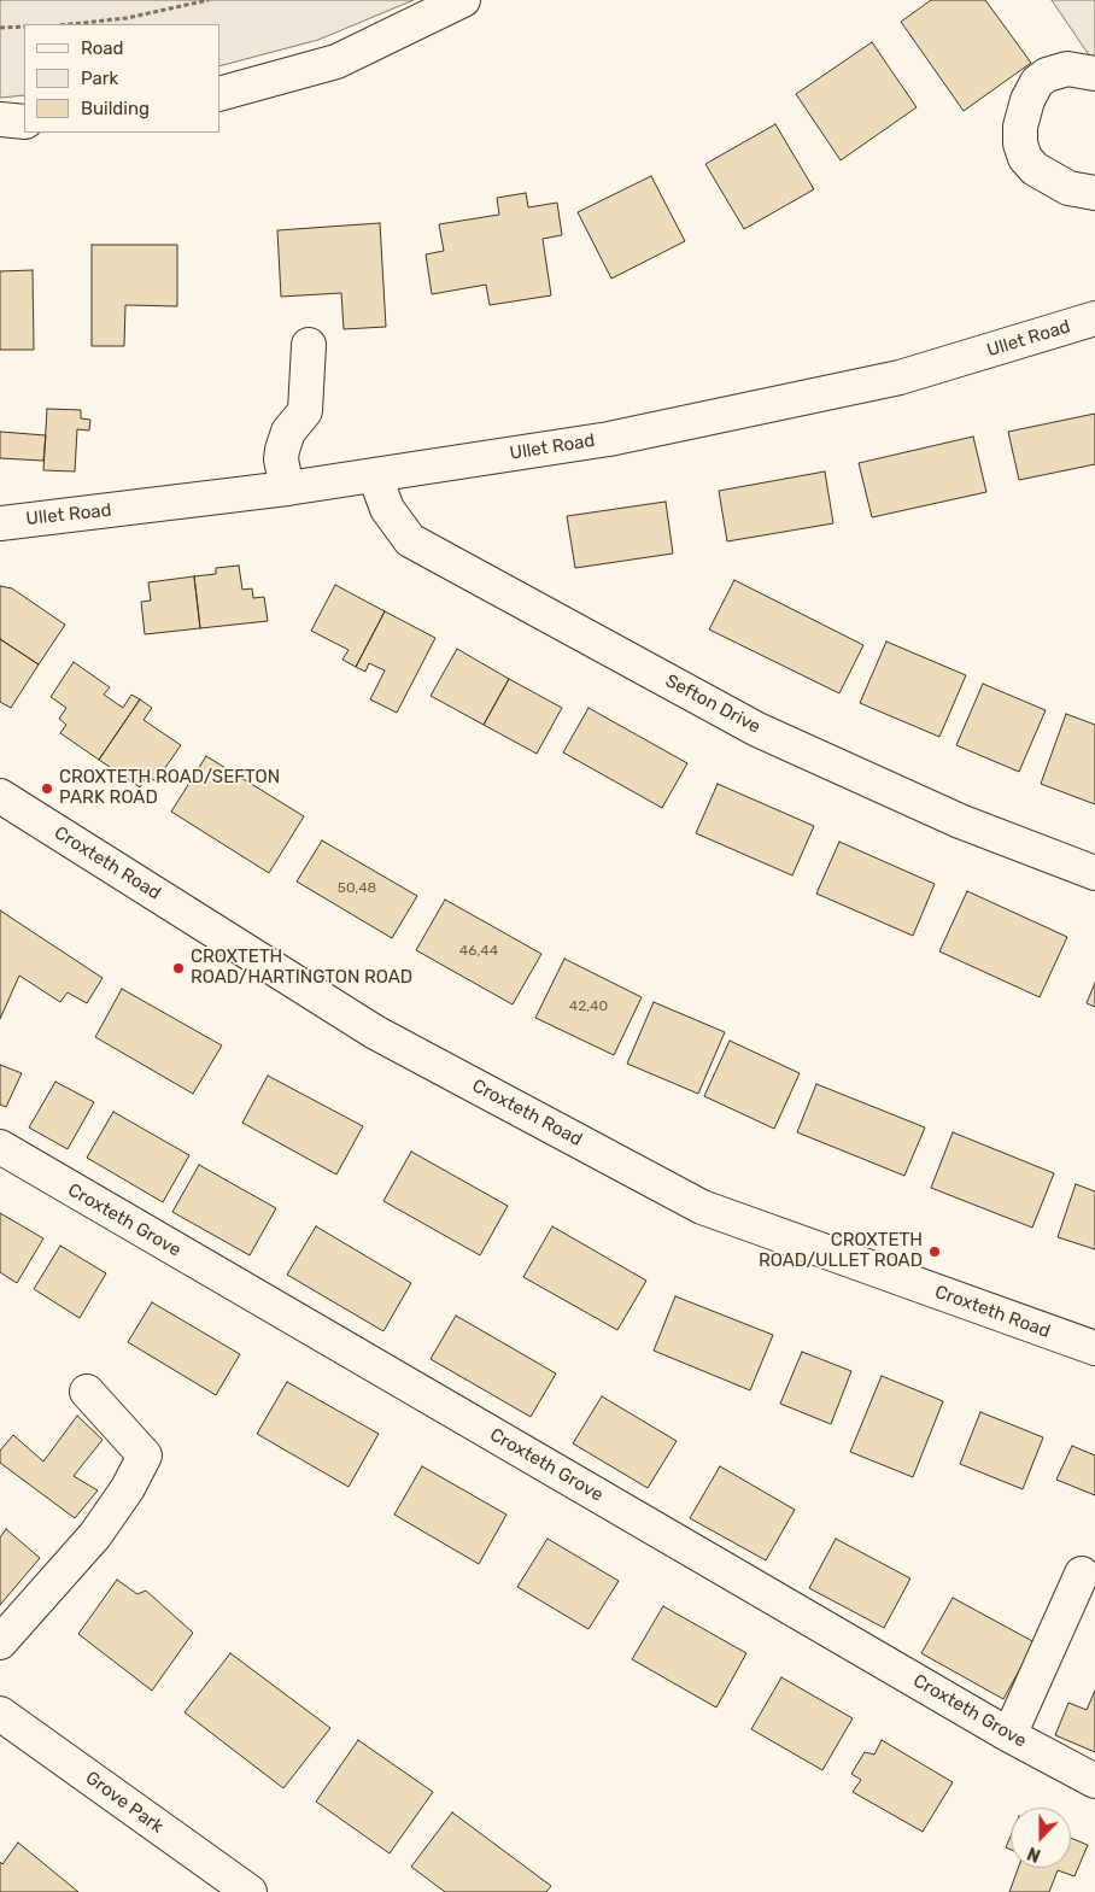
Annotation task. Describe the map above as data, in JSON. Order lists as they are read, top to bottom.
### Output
{
  "streets": {
    "street": [
      "Ullet Road",
      "Sefton Drive",
      "Croxteth Road",
      "Croxteth Grove",
      "Grove Park"
    ]
  },
  "crossings": [
    ["Ullet Road", "Sefton Drive"]
  ],
  "places": ["CROXTETH ROAD/SEFTON PARK ROAD", "CROXTETH ROAD/HARTINGTON ROAD", "CROXTETH ROAD/ULLET ROAD"],
  "house_numbers": ["50,48", "46,44", "42,40"],
  "legend": ["Road", "Park", "Building"],
  "north": "bottom"
}
